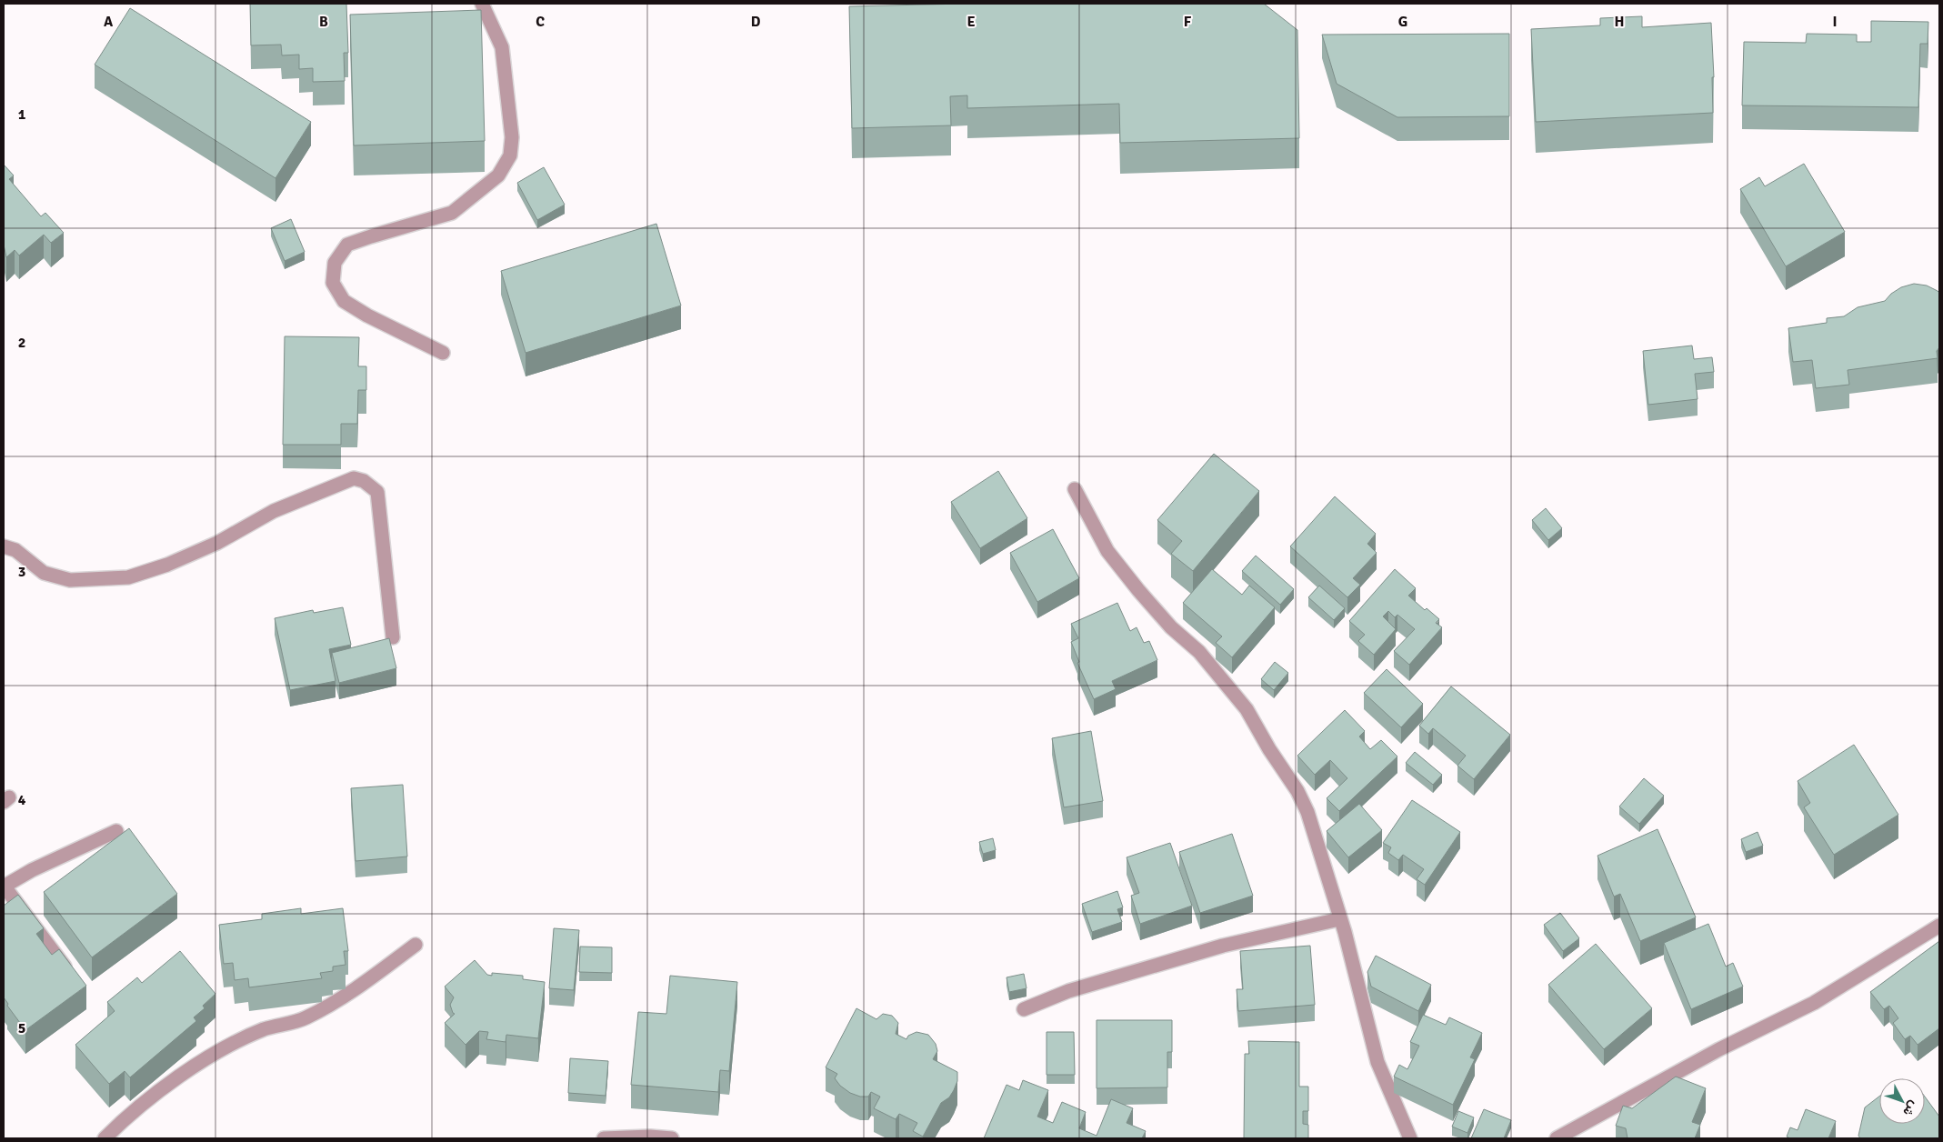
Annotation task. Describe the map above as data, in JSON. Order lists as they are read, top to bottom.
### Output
{
  "north": "bottom right",
  "grid": {
    "columns": [
      "A",
      "B",
      "C",
      "D",
      "E",
      "F",
      "G",
      "H",
      "I"
    ],
    "rows": [
      "1",
      "2",
      "3",
      "4",
      "5"
    ]
  }
}
